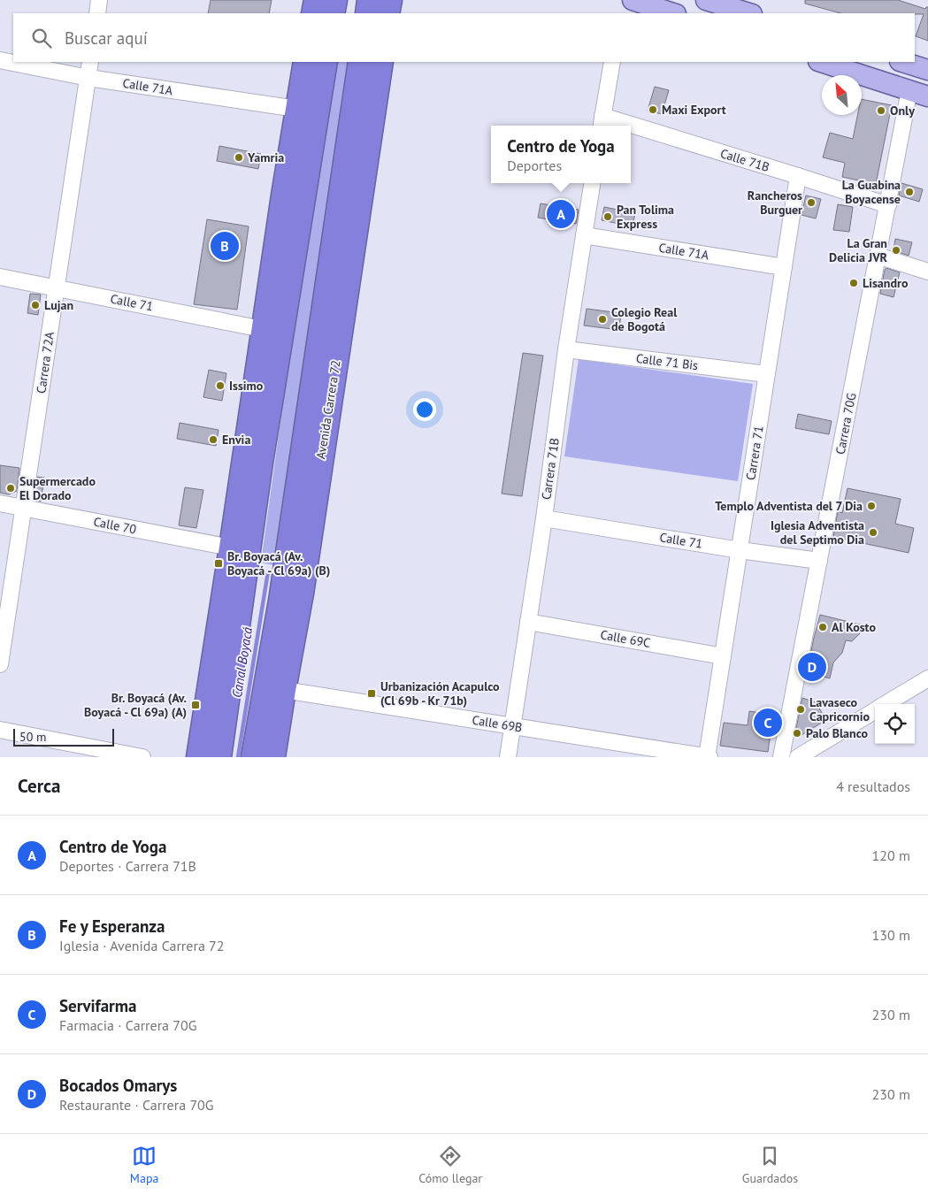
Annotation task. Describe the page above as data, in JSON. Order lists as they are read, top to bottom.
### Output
{
  "streets": {
    "highway": ["Avenida Carrera 72"],
    "street": [
      "Calle 71A",
      "Calle 71B",
      "Calle 71",
      "Calle 71 Bis",
      "Carrera 72A",
      "Carrera 70G",
      "Carrera 71",
      "Carrera 71B",
      "Calle 70",
      "Calle 69C",
      "Calle 69B"
    ]
  },
  "crossings": [
    ["Calle 71A", "Carrera 72A"],
    ["Calle 71A", "Carrera 71"],
    ["Calle 71A", "Carrera 71B"],
    ["Calle 71B", "Carrera 70G"],
    ["Calle 71B", "Carrera 71"],
    ["Calle 71", "Carrera 72A"],
    ["Calle 71", "Carrera 70G"],
    ["Calle 71", "Carrera 71"],
    ["Calle 71", "Carrera 71B"],
    ["Calle 71 Bis", "Carrera 71"],
    ["Calle 71 Bis", "Carrera 71B"],
    ["Carrera 72A", "Calle 70"],
    ["Avenida Carrera 72", "Calle 69B"],
    ["Carrera 71", "Calle 69C"],
    ["Carrera 71", "Calle 69B"],
    ["Carrera 71B", "Calle 69C"],
    ["Carrera 71B", "Calle 69B"]
  ],
  "water": ["Canal Boyacá"],
  "places": {
    "other": [
      "Maxi Export",
      "Only",
      "Yamria",
      "La Guabina Boyacense",
      "Rancheros Burguer",
      "Pan Tolima Express",
      "La Gran Delicia JVR",
      "Lisandro",
      "Lujan",
      "Colegio Real de Bogotá",
      "Issimo",
      "Envia",
      "Supermercado El Dorado",
      "Templo Adventista del 7 Dia",
      "Iglesia Adventista del Septimo Dia",
      "Al Kosto",
      "Lavaseco Capricornio",
      "Palo Blanco"
    ],
    "transit": ["Br. Boyacá (Av. Boyacá - Cl 69a) (B)", "Urbanización Acapulco (Cl 69b - Kr 71b)", "Br. Boyacá (Av. Boyacá - Cl 69a) (A)"]
  },
  "scale_bar": "50 m",
  "north": "top left",
  "page": {
    "search": "Buscar aquí",
    "popup": ["Centro de Yoga", "Deportes"],
    "pins": [
      "A",
      "B",
      "D",
      "C"
    ],
    "scale": "50 m",
    "heading": ["Cerca", "4 resultados"],
    "list": [
      {
        "mark": "A",
        "name": "Centro de Yoga",
        "note": "Deportes · Carrera 71B",
        "value": "120 m"
      },
      {
        "mark": "B",
        "name": "Fe y Esperanza",
        "note": "Iglesia · Avenida Carrera 72",
        "value": "130 m"
      },
      {
        "mark": "C",
        "name": "Servifarma",
        "note": "Farmacia · Carrera 70G",
        "value": "230 m"
      },
      {
        "mark": "D",
        "name": "Bocados Omarys",
        "note": "Restaurante · Carrera 70G",
        "value": "230 m"
      }
    ],
    "nav": ["Mapa", "Cómo llegar", "Guardados"]
  }
}
